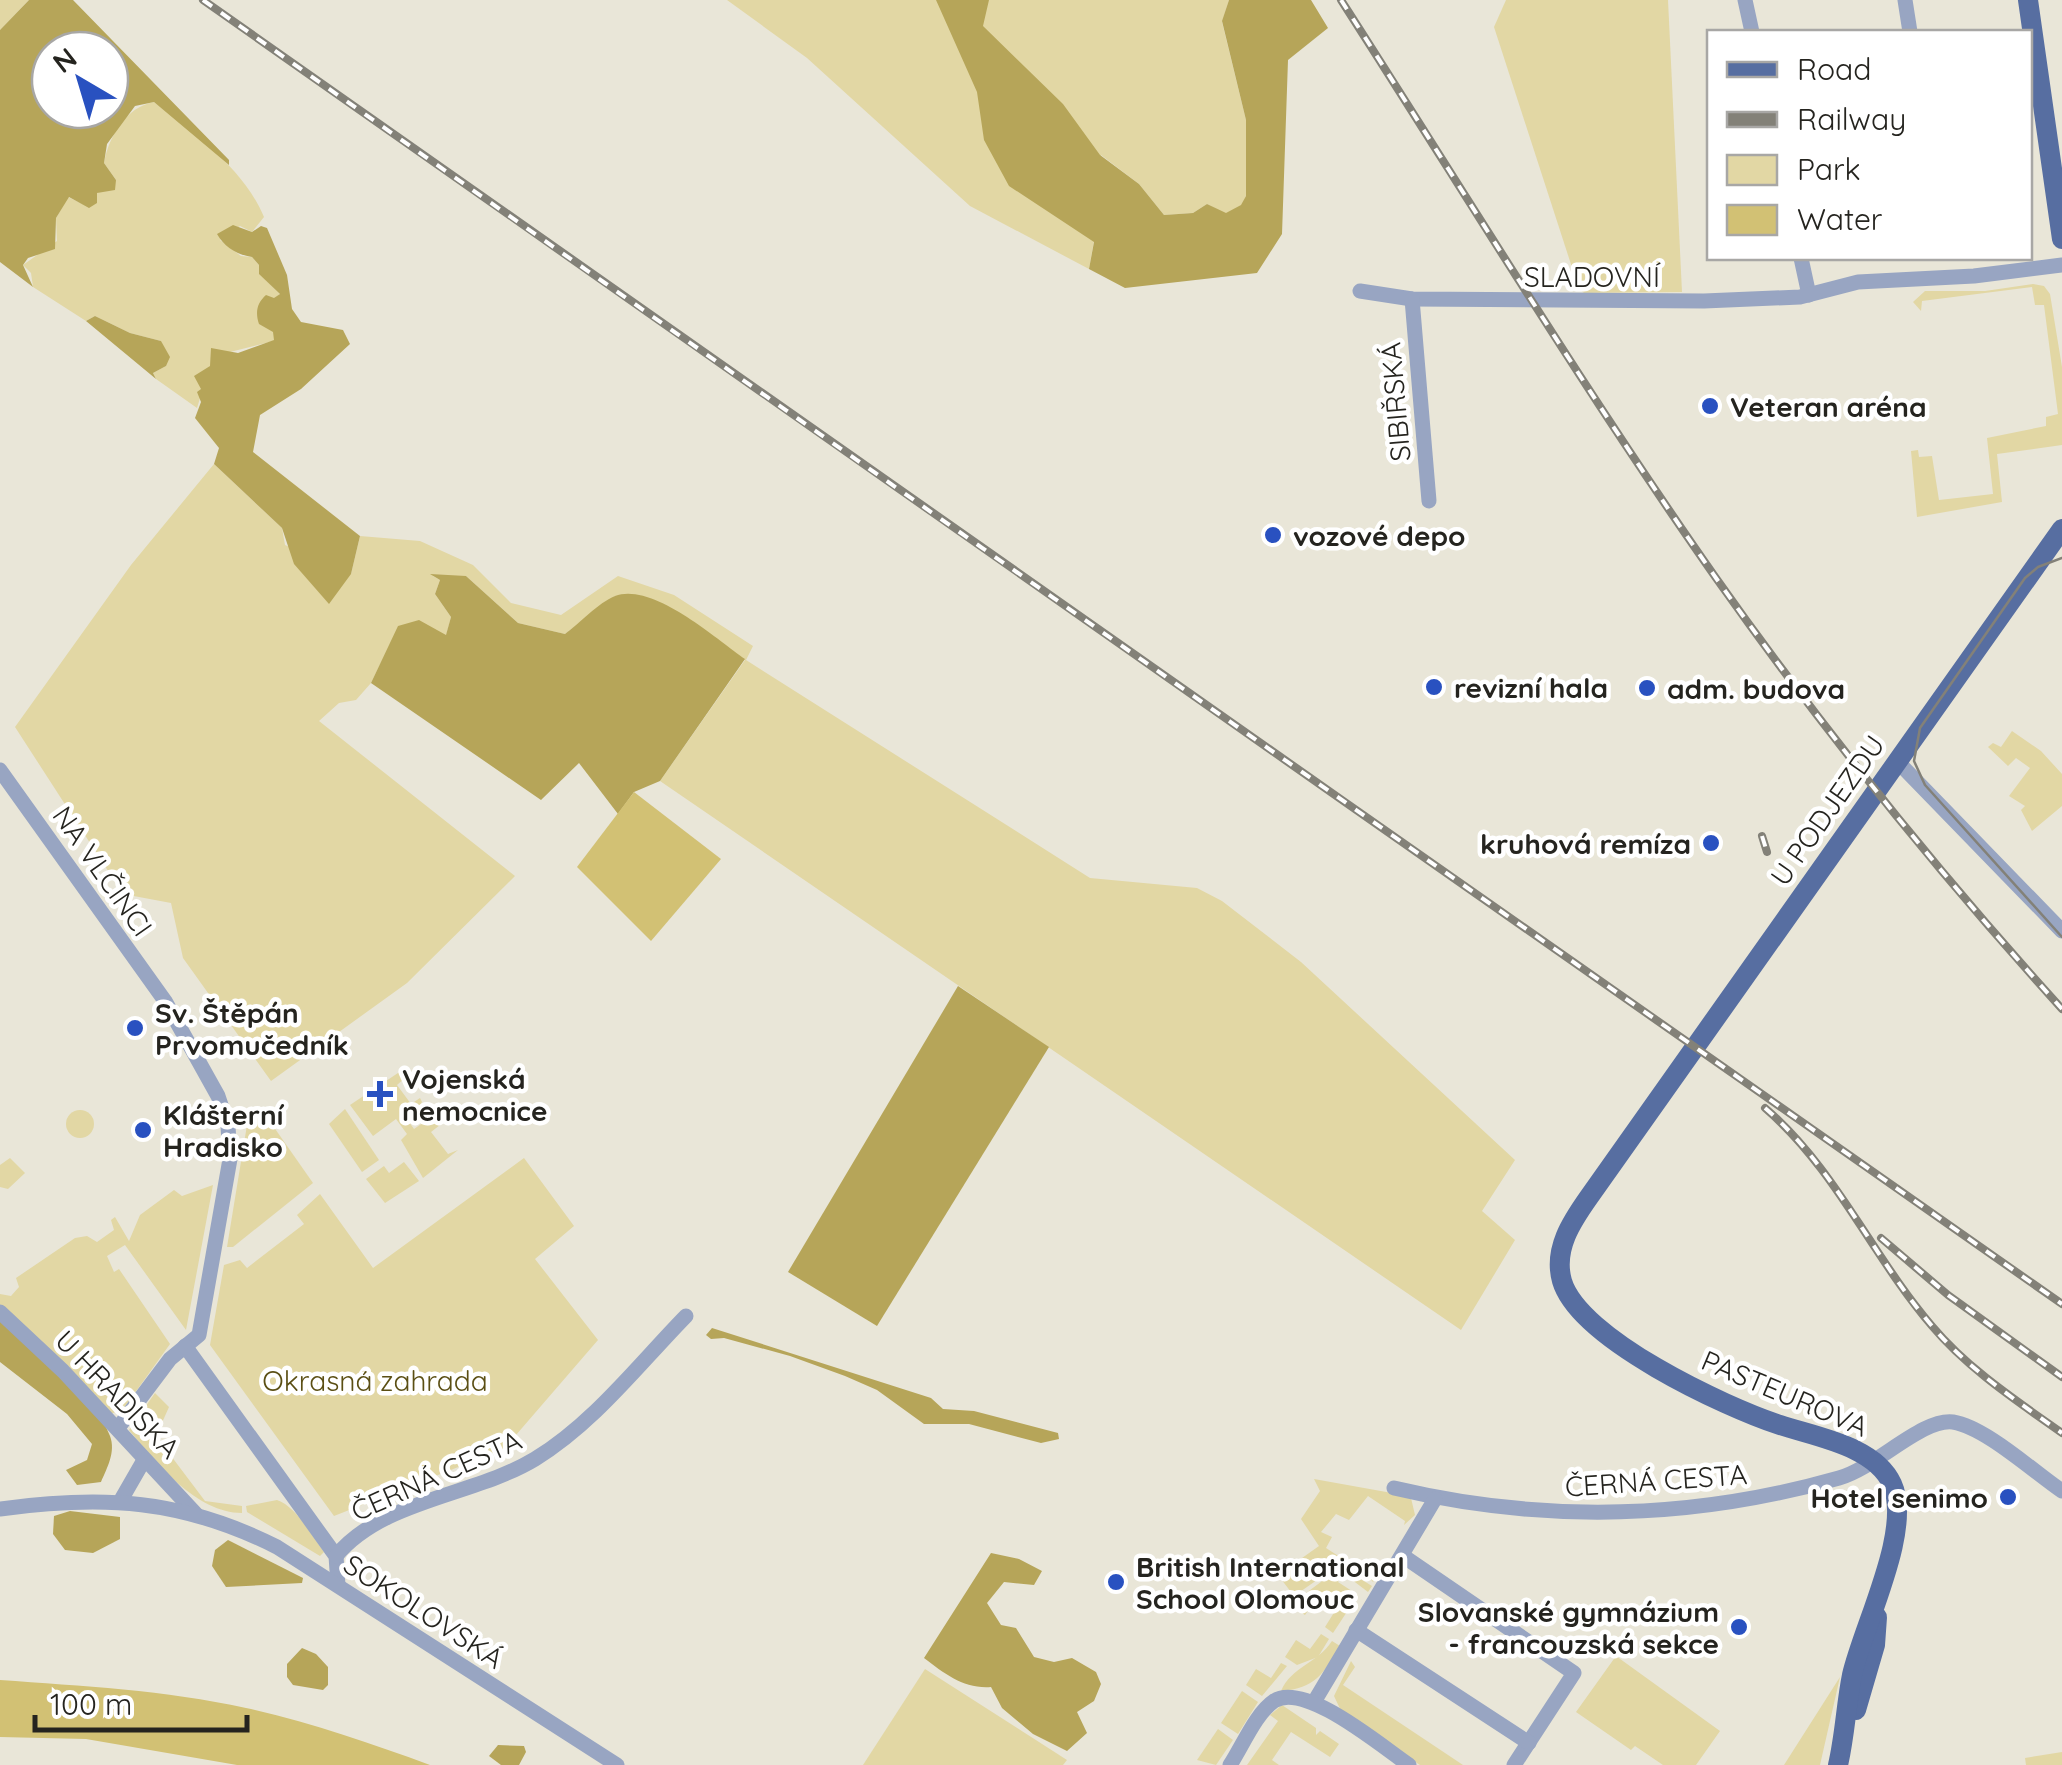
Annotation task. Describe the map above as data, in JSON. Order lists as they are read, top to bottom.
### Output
{
  "streets": {
    "main road": ["U PODJEZDU", "PASTEUROVA"],
    "street": [
      "SLADOVNÍ",
      "SIBIŘSKÁ",
      "NA VLČINCI",
      "U HRADISKA",
      "ČERNÁ CESTA",
      "SOKOLOVSKÁ"
    ]
  },
  "crossings": [
    ["SLADOVNÍ", "SIBIŘSKÁ"],
    ["U PODJEZDU", "PASTEUROVA"],
    ["NA VLČINCI", "U HRADISKA"],
    ["PASTEUROVA", "ČERNÁ CESTA"],
    ["U HRADISKA", "SOKOLOVSKÁ"]
  ],
  "parks": ["Okrasná zahrada"],
  "places": {
    "other": [
      "Veteran aréna",
      "vozové depo",
      "revizní hala",
      "adm. budova",
      "kruhová remíza",
      "Sv. Štěpán Prvomučedník",
      "Klášterní Hradisko",
      "Hotel senimo",
      "British International School Olomouc",
      "Slovanské gymnázium - francouzská sekce"
    ],
    "health": ["Vojenská nemocnice"]
  },
  "legend": [
    "Road",
    "Railway",
    "Park",
    "Water"
  ],
  "scale_bar": "100 m",
  "north": "top left"
}
